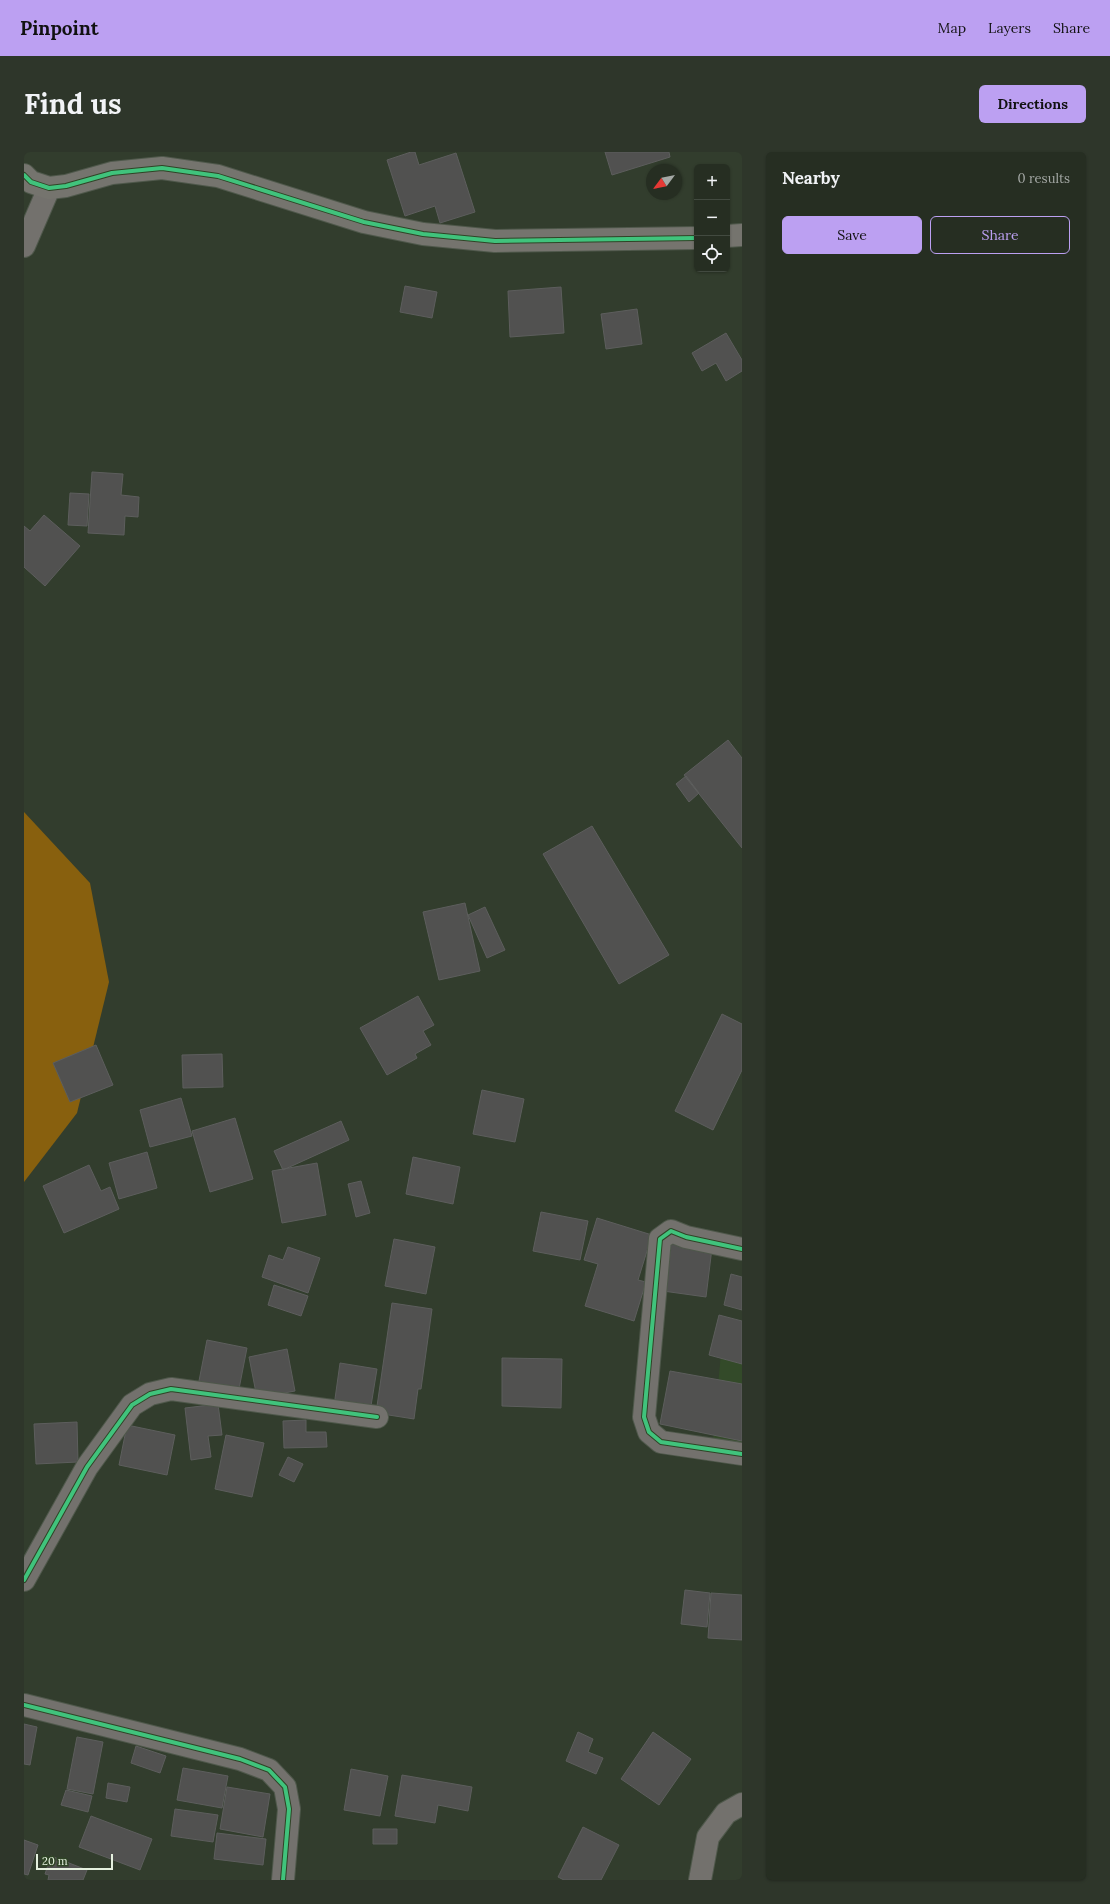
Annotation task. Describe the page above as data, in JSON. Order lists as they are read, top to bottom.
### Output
{
  "scale_bar": "20 m",
  "north": "bottom left",
  "page": {
    "header": "Pinpoint",
    "nav": ["Map", "Layers", "Share"],
    "buttons": [
      "Directions",
      ["Save", "Share"]
    ],
    "title": "Find us",
    "heading": ["Nearby", "0 results"],
    "map_buttons": ["+", "−"],
    "scale": "20 m"
  }
}
